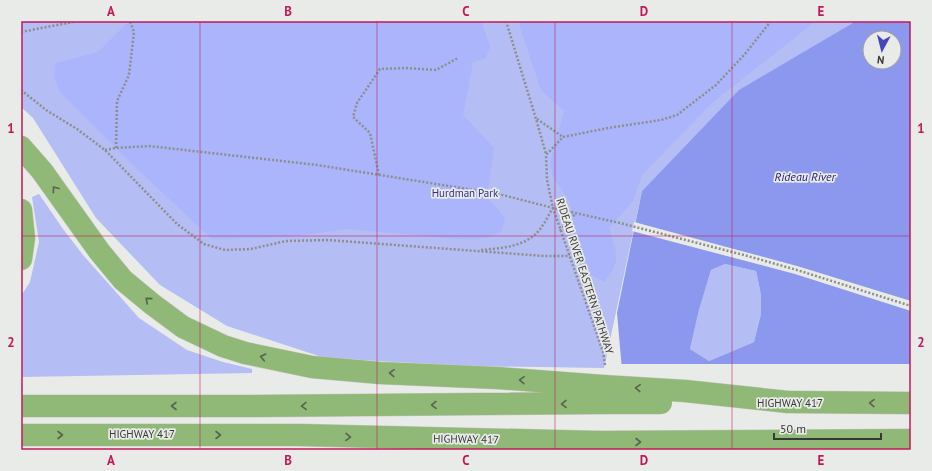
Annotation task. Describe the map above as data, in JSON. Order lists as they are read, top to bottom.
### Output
{
  "streets": {
    "highway": ["HIGHWAY 417"],
    "path": ["RIDEAU RIVER EASTERN PATHWAY"]
  },
  "water": ["Rideau River"],
  "parks": ["Hurdman Park"],
  "scale_bar": "50 m",
  "north": "bottom",
  "grid": {
    "columns": [
      "A",
      "B",
      "C",
      "D",
      "E"
    ],
    "rows": ["1", "2"]
  }
}
